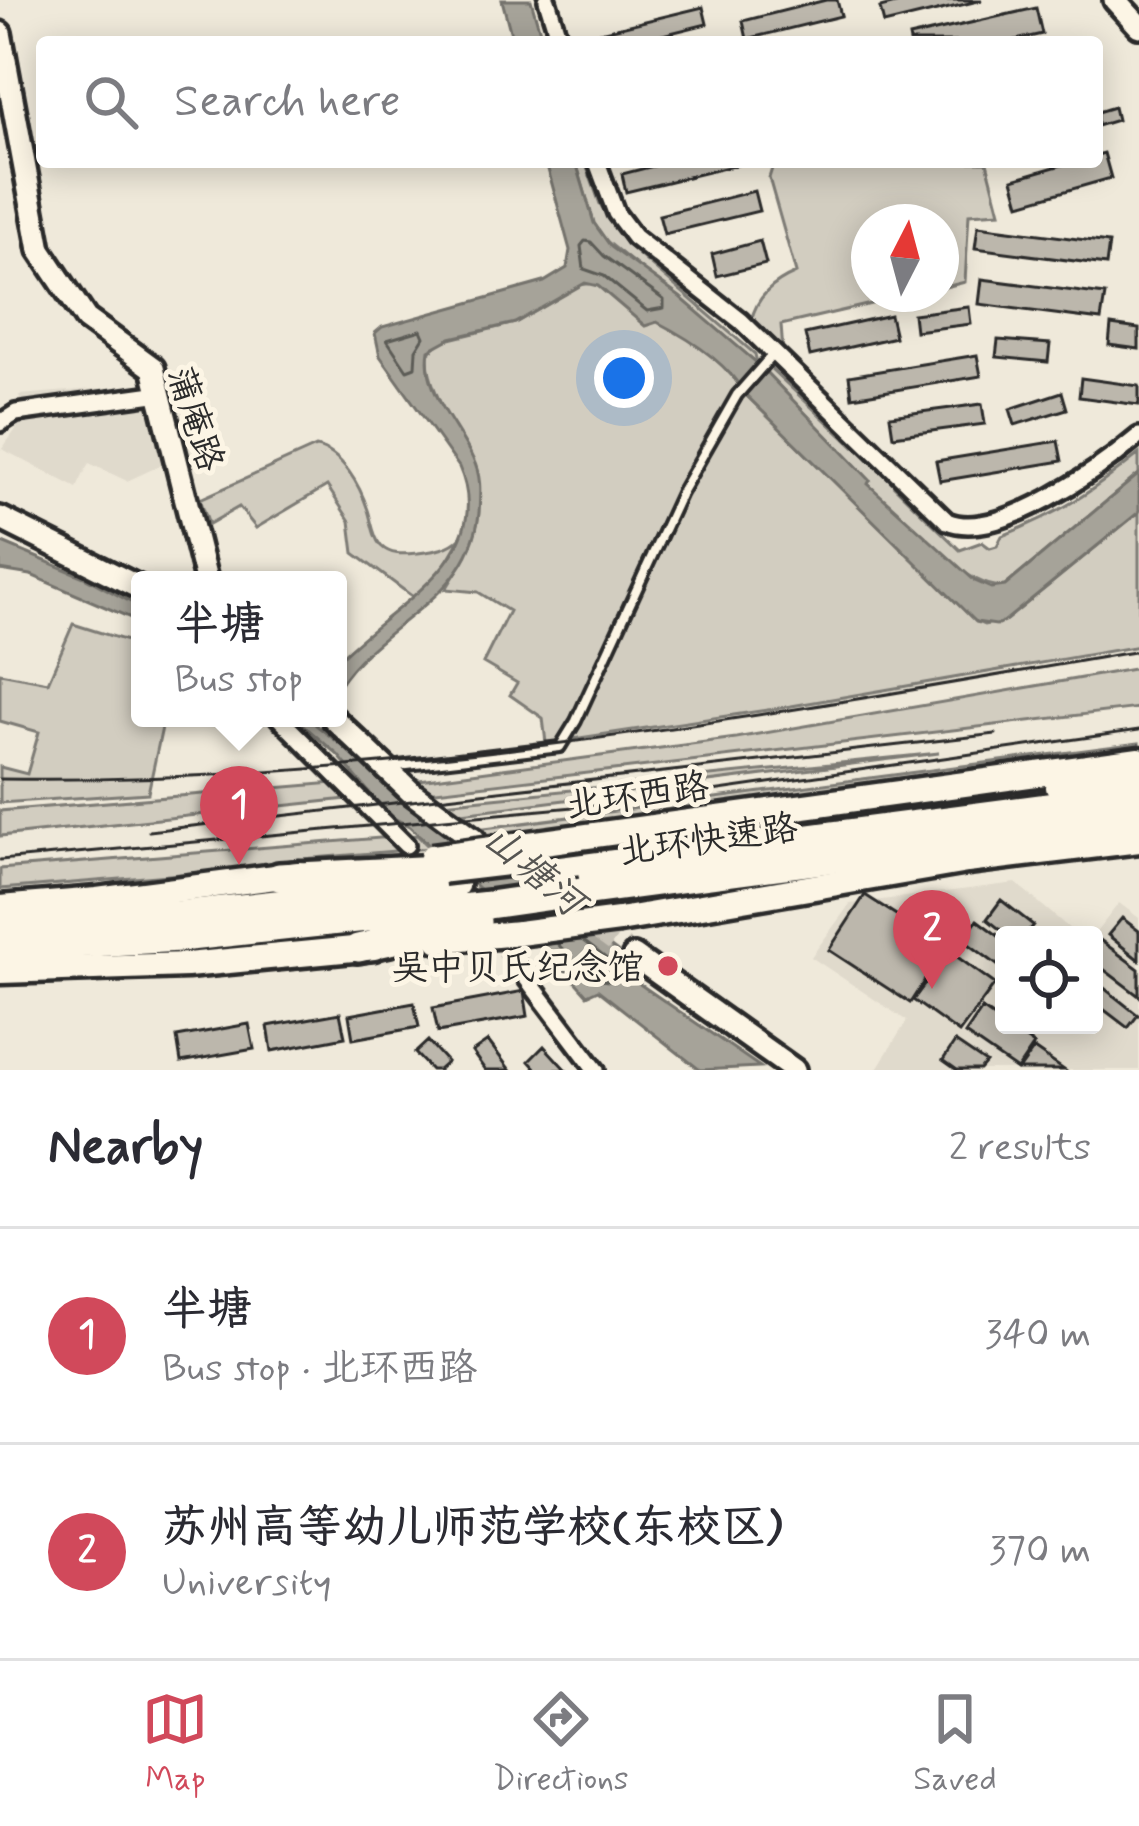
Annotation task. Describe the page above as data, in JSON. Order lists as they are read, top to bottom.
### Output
{
  "streets": {
    "highway": ["北环快速路"],
    "main road": ["北环西路"],
    "street": ["蒲庵路"]
  },
  "crossings": [
    ["北环西路", "北环快速路"]
  ],
  "water": ["山塘河"],
  "places": ["吴中贝氏纪念馆"],
  "north": "top",
  "page": {
    "search": "Search here",
    "popup": ["半塘", "Bus stop"],
    "pins": ["1", "2"],
    "heading": ["Nearby", "2 results"],
    "list": [
      {
        "mark": "1",
        "name": "半塘",
        "note": "Bus stop · 北环西路",
        "value": "340 m"
      },
      {
        "mark": "2",
        "name": "苏州高等幼儿师范学校(东校区)",
        "note": "University",
        "value": "370 m"
      }
    ],
    "nav": ["Map", "Directions", "Saved"]
  }
}
